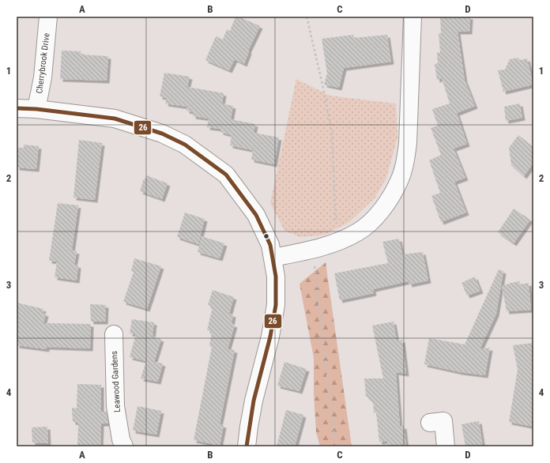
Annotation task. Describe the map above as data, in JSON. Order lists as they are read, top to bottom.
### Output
{
  "streets": {
    "street": ["Cherrybrook Drive", "Leawood Gardens"]
  },
  "lines": ["transit line 26"],
  "grid": {
    "columns": [
      "A",
      "B",
      "C",
      "D"
    ],
    "rows": [
      "1",
      "2",
      "3",
      "4"
    ]
  }
}
